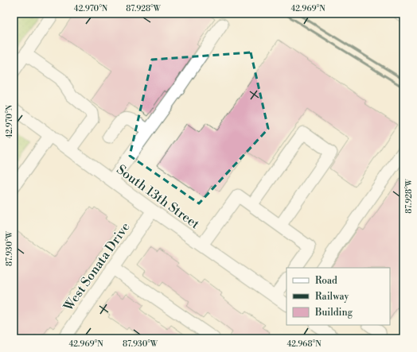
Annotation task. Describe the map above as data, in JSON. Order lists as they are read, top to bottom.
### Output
{
  "streets": {
    "street": ["South 13th Street", "West Sonata Drive"]
  },
  "crossings": [
    ["South 13th Street", "West Sonata Drive"]
  ],
  "legend": ["Road", "Railway", "Building"],
  "coordinates": [
    "42.970°N",
    "87.928°W",
    "42.969°N",
    "87.930°W",
    "42.968°N"
  ]
}
